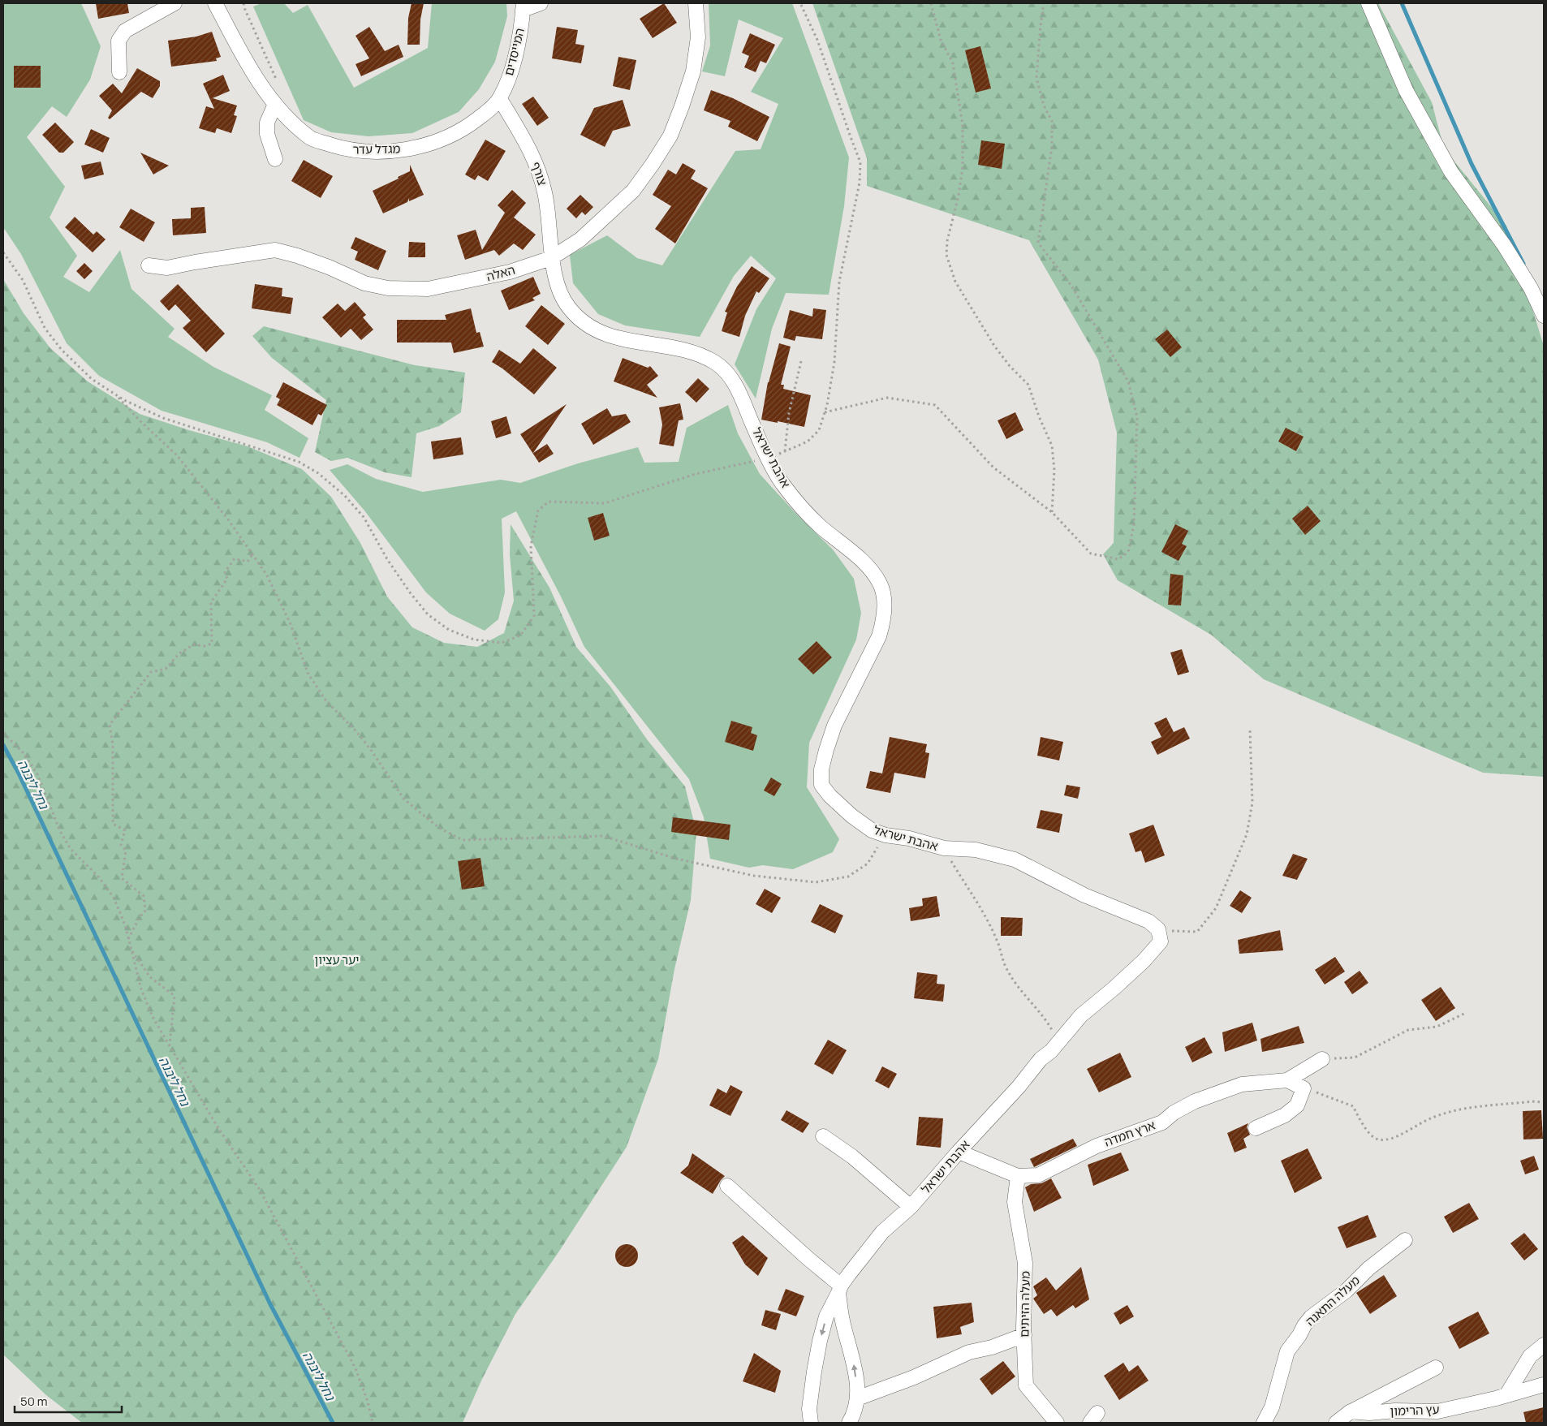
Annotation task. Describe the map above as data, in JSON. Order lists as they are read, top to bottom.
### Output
{
  "streets": {
    "street": [
      "המייסדים",
      "מגדל עדר",
      "צורף",
      "האלה",
      "אהבת ישראל",
      "ארץ חמדה",
      "מעלה התאנה",
      "מעלה הזיתים",
      "עץ הרימון"
    ]
  },
  "crossings": [
    ["המייסדים", "מגדל עדר"],
    ["המייסדים", "צורף"],
    ["מגדל עדר", "צורף"],
    ["צורף", "האלה"],
    ["צורף", "אהבת ישראל"],
    ["האלה", "אהבת ישראל"],
    ["אהבת ישראל", "ארץ חמדה"],
    ["ארץ חמדה", "מעלה הזיתים"]
  ],
  "water": ["נחל ליבנה"],
  "parks": ["יער עציון"],
  "scale_bar": "50 m"
}
